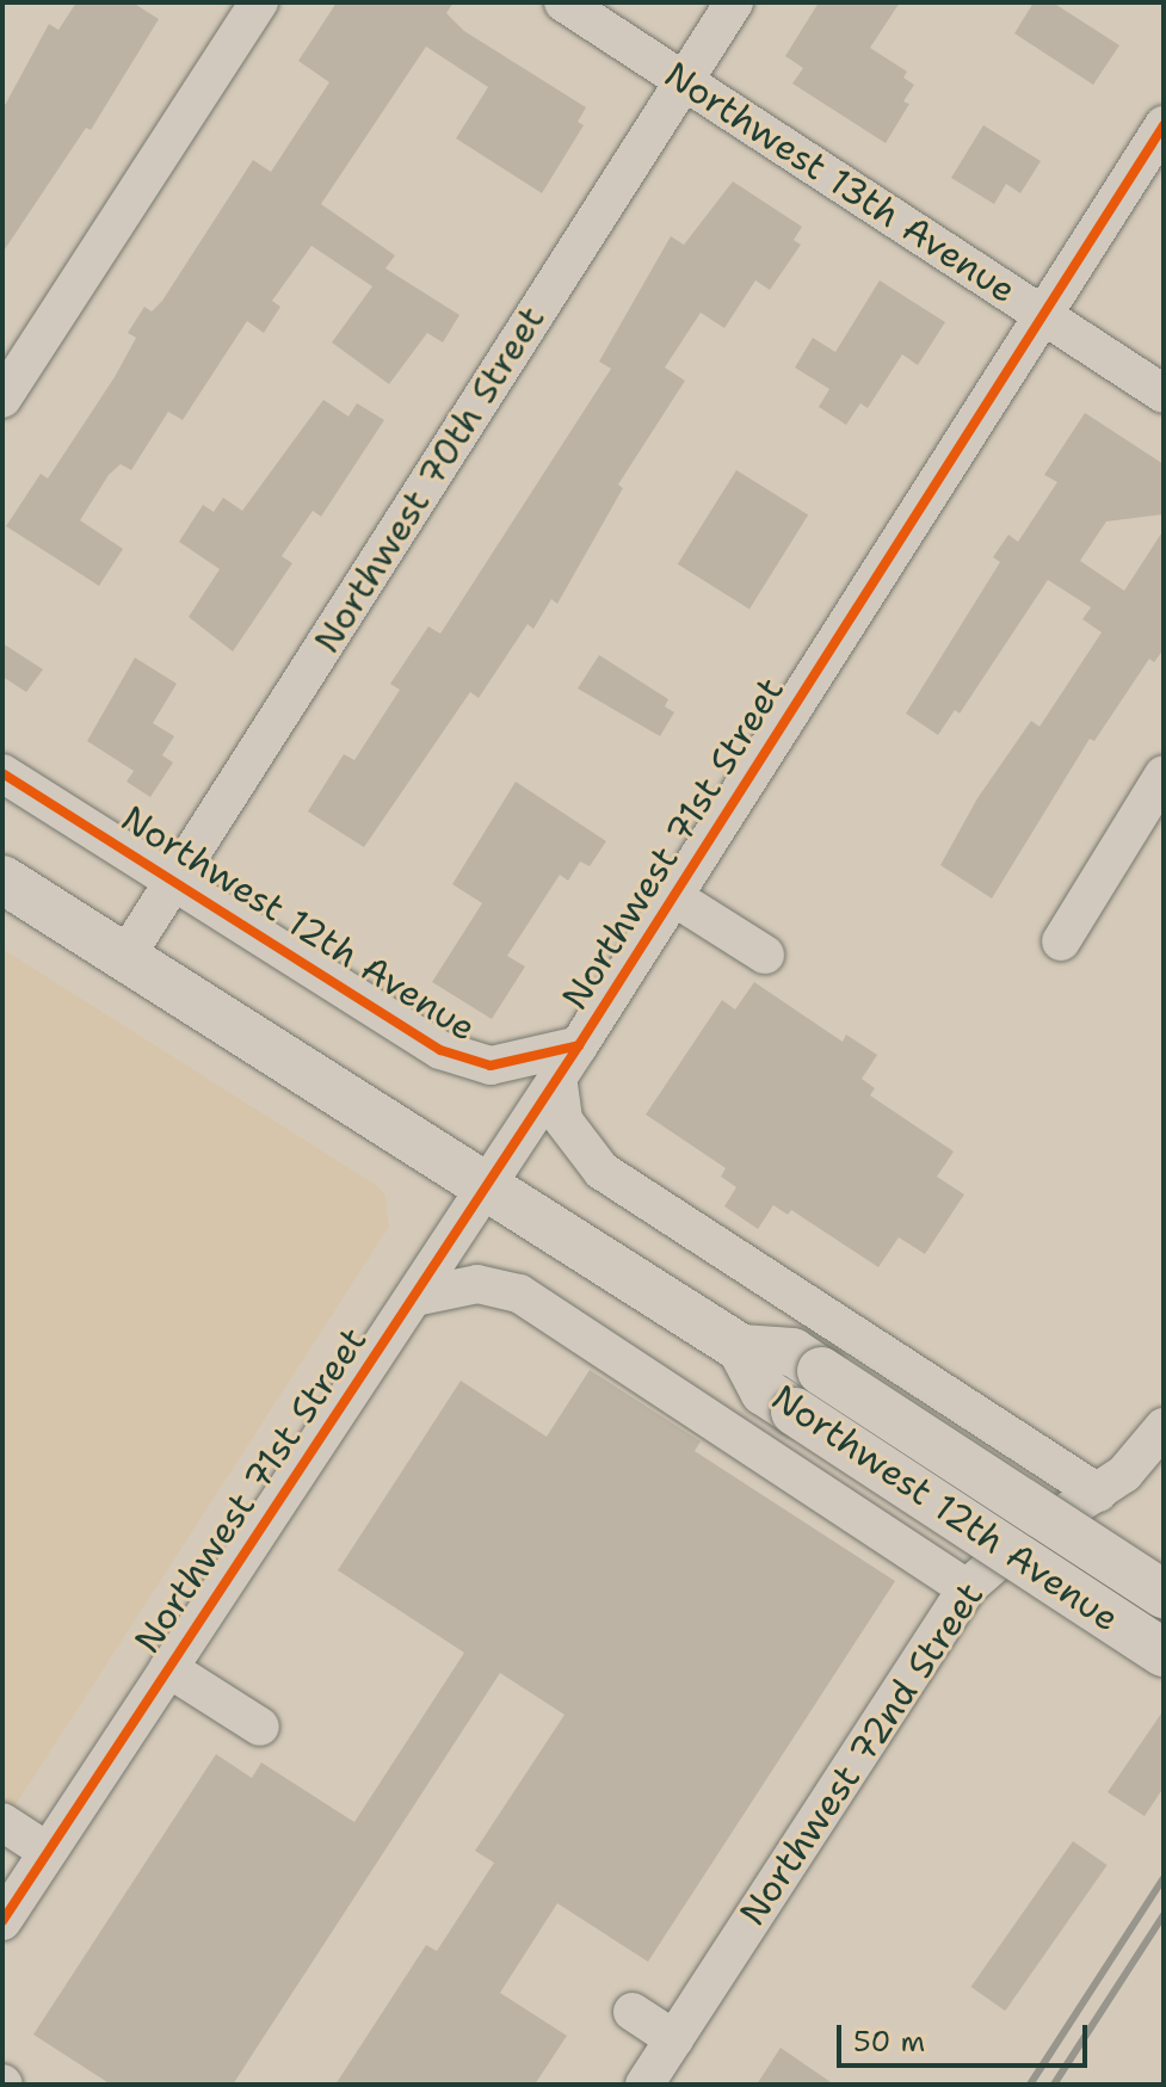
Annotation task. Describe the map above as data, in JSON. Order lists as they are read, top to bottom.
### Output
{
  "streets": {
    "main road": ["Northwest 12th Avenue"],
    "street": [
      "Northwest 13th Avenue",
      "Northwest 70th Street",
      "Northwest 71st Street",
      "Northwest 72nd Street"
    ]
  },
  "crossings": [
    ["Northwest 13th Avenue", "Northwest 70th Street"],
    ["Northwest 13th Avenue", "Northwest 71st Street"],
    ["Northwest 70th Street", "Northwest 12th Avenue"],
    ["Northwest 71st Street", "Northwest 12th Avenue"],
    ["Northwest 12th Avenue", "Northwest 72nd Street"]
  ],
  "scale_bar": "50 m"
}
